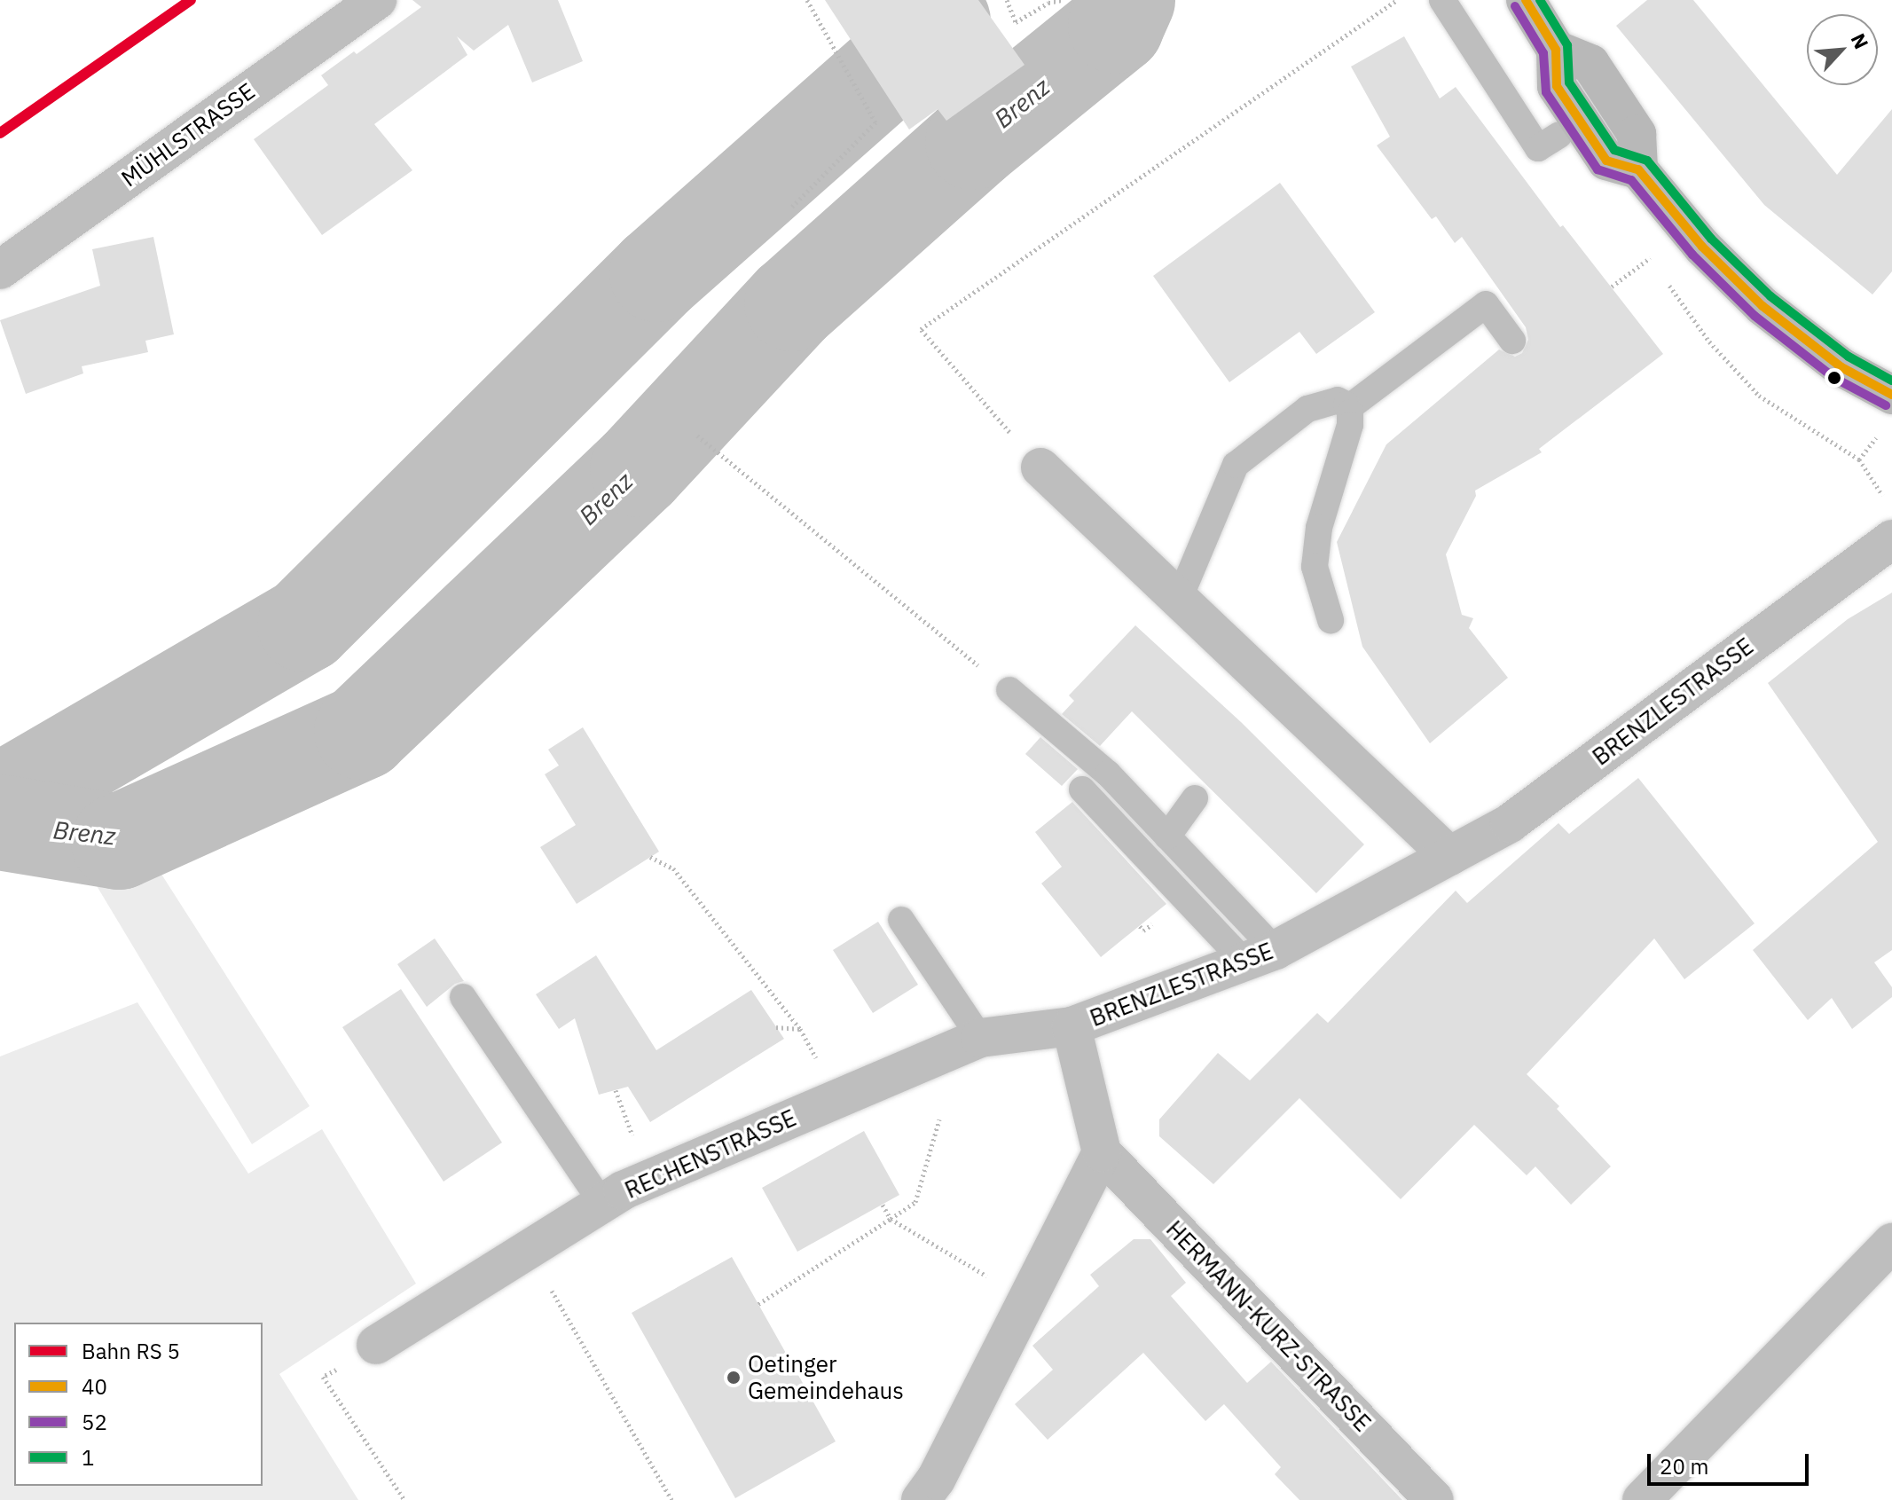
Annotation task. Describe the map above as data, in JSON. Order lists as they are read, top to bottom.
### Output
{
  "streets": {
    "street": [
      "MÜHLSTRASSE",
      "BRENZLESTRASSE",
      "RECHENSTRASSE",
      "HERMANN-KURZ-STRASSE"
    ]
  },
  "crossings": [
    ["BRENZLESTRASSE", "RECHENSTRASSE"],
    ["BRENZLESTRASSE", "HERMANN-KURZ-STRASSE"]
  ],
  "water": ["Brenz"],
  "places": ["Oetinger Gemeindehaus"],
  "lines": ["transit line 40", "transit line 1", "transit line 52"],
  "legend": [
    "Bahn RS 5",
    "40",
    "52",
    "1"
  ],
  "scale_bar": "20 m",
  "north": "top right"
}
